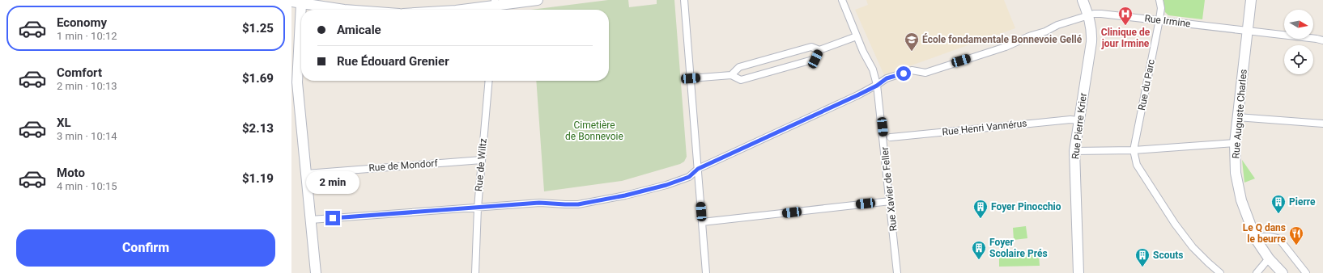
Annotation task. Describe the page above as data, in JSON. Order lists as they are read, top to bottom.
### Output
{
  "streets": {
    "main road": ["Rue Auguste Charles", "Rue Pierre Krier"],
    "street": [
      "Rue Irmine",
      "Rue du Parc",
      "Rue Henri Vannérus",
      "Rue de Wiltz",
      "Rue de Mondorf",
      "Rue Xavier de Feller"
    ]
  },
  "crossings": [
    ["Rue Irmine", "Rue du Parc"],
    ["Rue Irmine", "Rue Auguste Charles"],
    ["Rue Irmine", "Rue Pierre Krier"],
    ["Rue Irmine", "Rue de Wiltz"],
    ["Rue Irmine", "Rue Xavier de Feller"],
    ["Rue Pierre Krier", "Rue Henri Vannérus"],
    ["Rue de Wiltz", "Rue de Mondorf"]
  ],
  "parks": ["Cimetière de Bonnevoie"],
  "places": {
    "hospital": ["Clinique de jour Irmine"],
    "school or university": ["École fondamentale Bonnevoie Gellé"],
    "building": [
      "Pierre",
      "Foyer Pinocchio",
      "Foyer Scolaire Prés",
      "Scouts"
    ],
    "restaurant": ["Le Q dans le beurre"]
  },
  "north": "right",
  "page": {
    "list": [
      {
        "name": "Economy",
        "note": "1 min · 10:12",
        "value": "$1.25"
      },
      {
        "name": "Comfort",
        "note": "2 min · 10:13",
        "value": "$1.69"
      },
      {
        "name": "XL",
        "note": "3 min · 10:14",
        "value": "$2.13"
      },
      {
        "name": "Moto",
        "note": "4 min · 10:15",
        "value": "$1.19"
      }
    ],
    "banner": ["Amicale", "Rue Édouard Grenier"],
    "bubble": "2 min",
    "buttons": "Confirm"
  }
}
